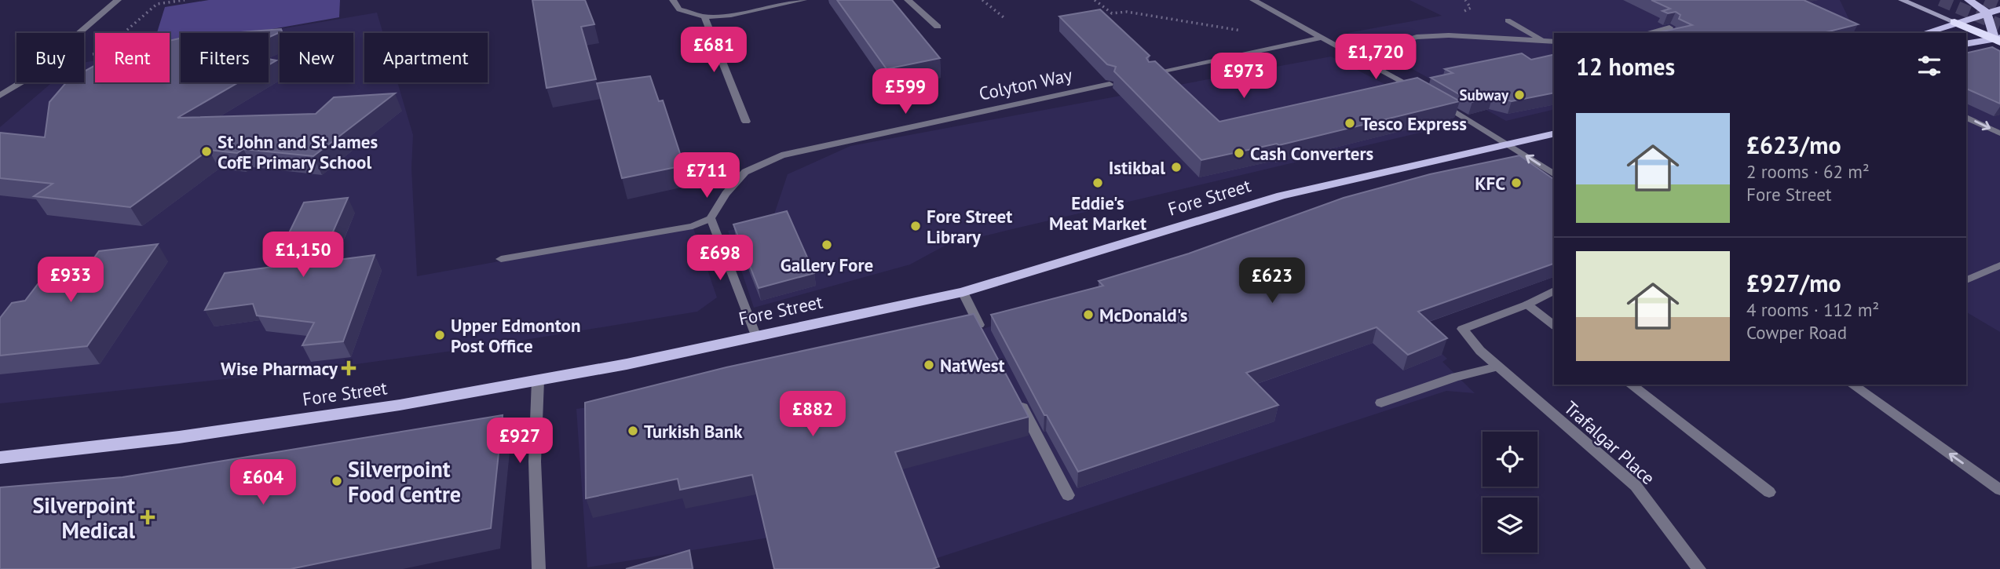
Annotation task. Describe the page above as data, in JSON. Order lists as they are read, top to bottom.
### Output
{
  "streets": {
    "main road": ["Fore Street"],
    "street": ["Colyton Way", "Trafalgar Place"]
  },
  "places": {
    "other": [
      "Subway",
      "Tesco Express",
      "St John and St James CofE Primary School",
      "Cash Converters",
      "Istikbal",
      "Eddie's Meat Market",
      "KFC",
      "Fore Street Library",
      "Gallery Fore",
      "McDonald's",
      "Upper Edmonton Post Office",
      "NatWest",
      "Turkish Bank",
      "Silverpoint Food Centre"
    ],
    "health": ["Wise Pharmacy", "Silverpoint Medical"]
  },
  "page": {
    "price": [
      "£681",
      "£1,720",
      "£973",
      "£599",
      "£711",
      "£1,150",
      "£698",
      "£933",
      "£623",
      "£882",
      "£927",
      "£604"
    ],
    "chip": [
      "Buy",
      "Rent",
      "Filters",
      "New",
      "Apartment"
    ],
    "heading": "12 homes",
    "list": [
      {
        "name": "£623/mo",
        "note": "2 rooms · 62 m² · Fore Street"
      },
      {
        "name": "£927/mo",
        "note": "4 rooms · 112 m² · Cowper Road"
      }
    ]
  }
}
